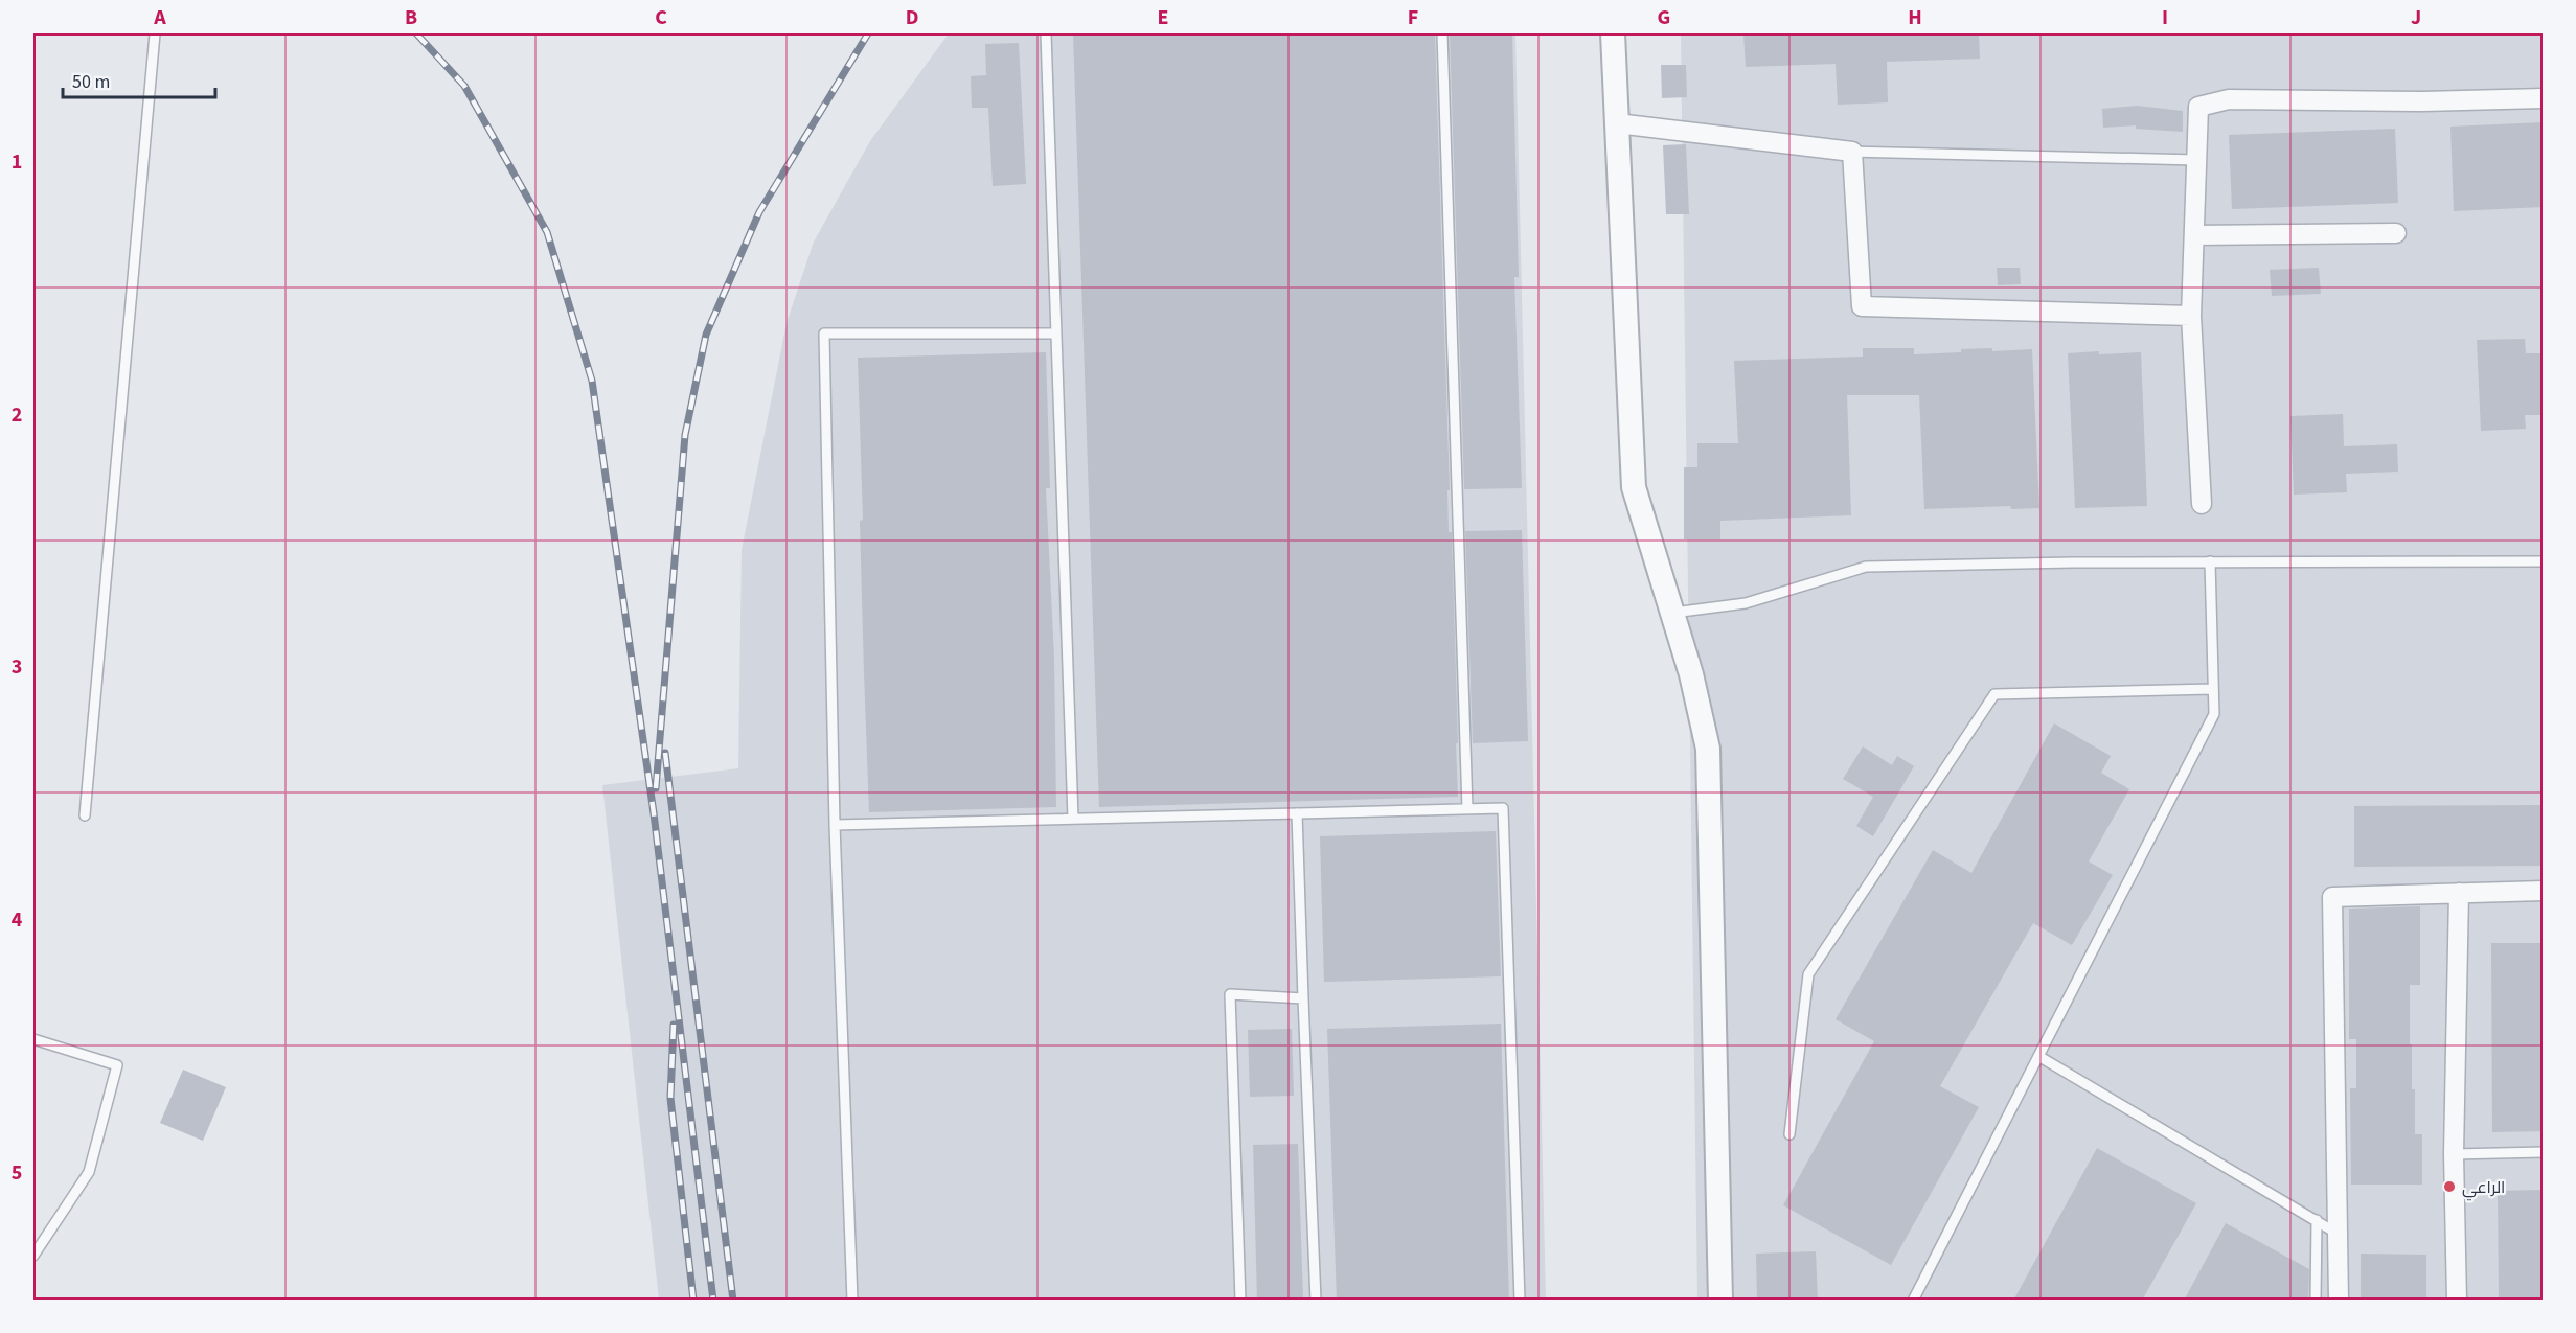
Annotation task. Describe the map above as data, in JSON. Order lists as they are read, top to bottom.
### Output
{
  "places": ["الراعي"],
  "scale_bar": "50 m",
  "grid": {
    "columns": [
      "A",
      "B",
      "C",
      "D",
      "E",
      "F",
      "G",
      "H",
      "I",
      "J"
    ],
    "rows": [
      "1",
      "2",
      "3",
      "4",
      "5"
    ]
  }
}
